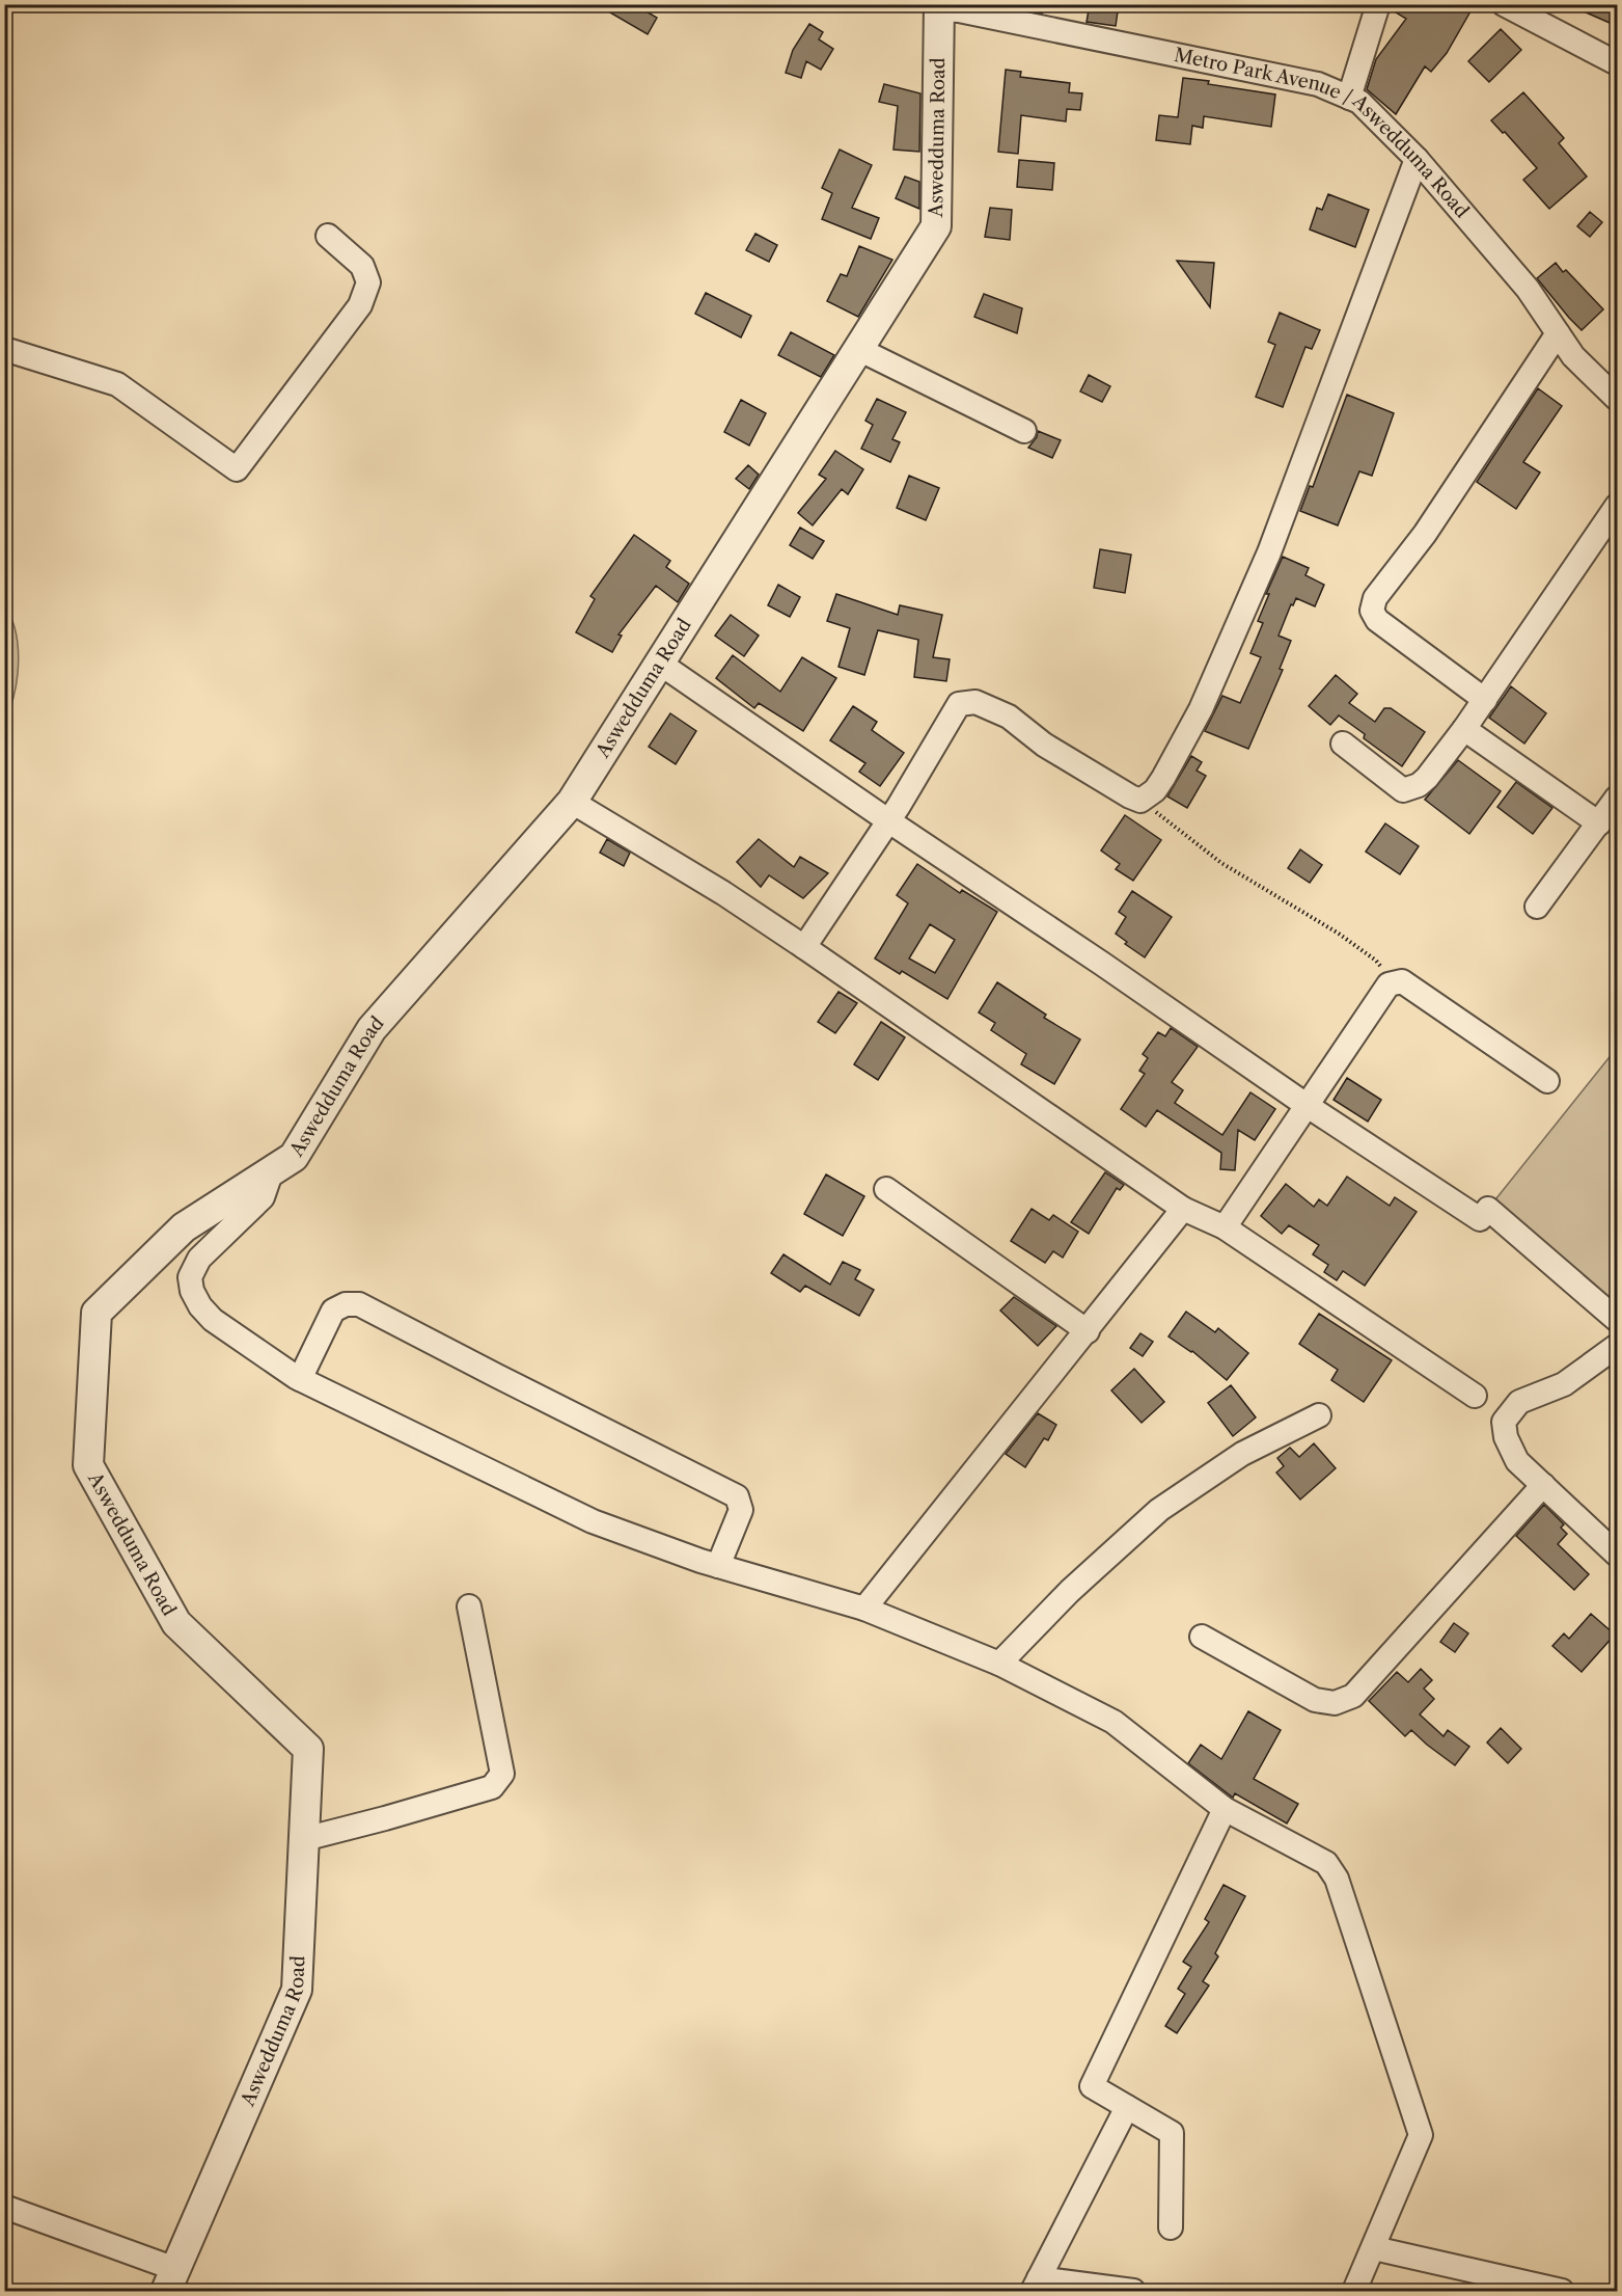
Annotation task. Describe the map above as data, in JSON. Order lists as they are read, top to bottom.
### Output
{
  "streets": {
    "street": ["Aswedduma Road", "Metro Park Avenue / Aswedduma Road"]
  },
  "crossings": [
    ["Aswedduma Road", "Metro Park Avenue / Aswedduma Road"]
  ]
}
